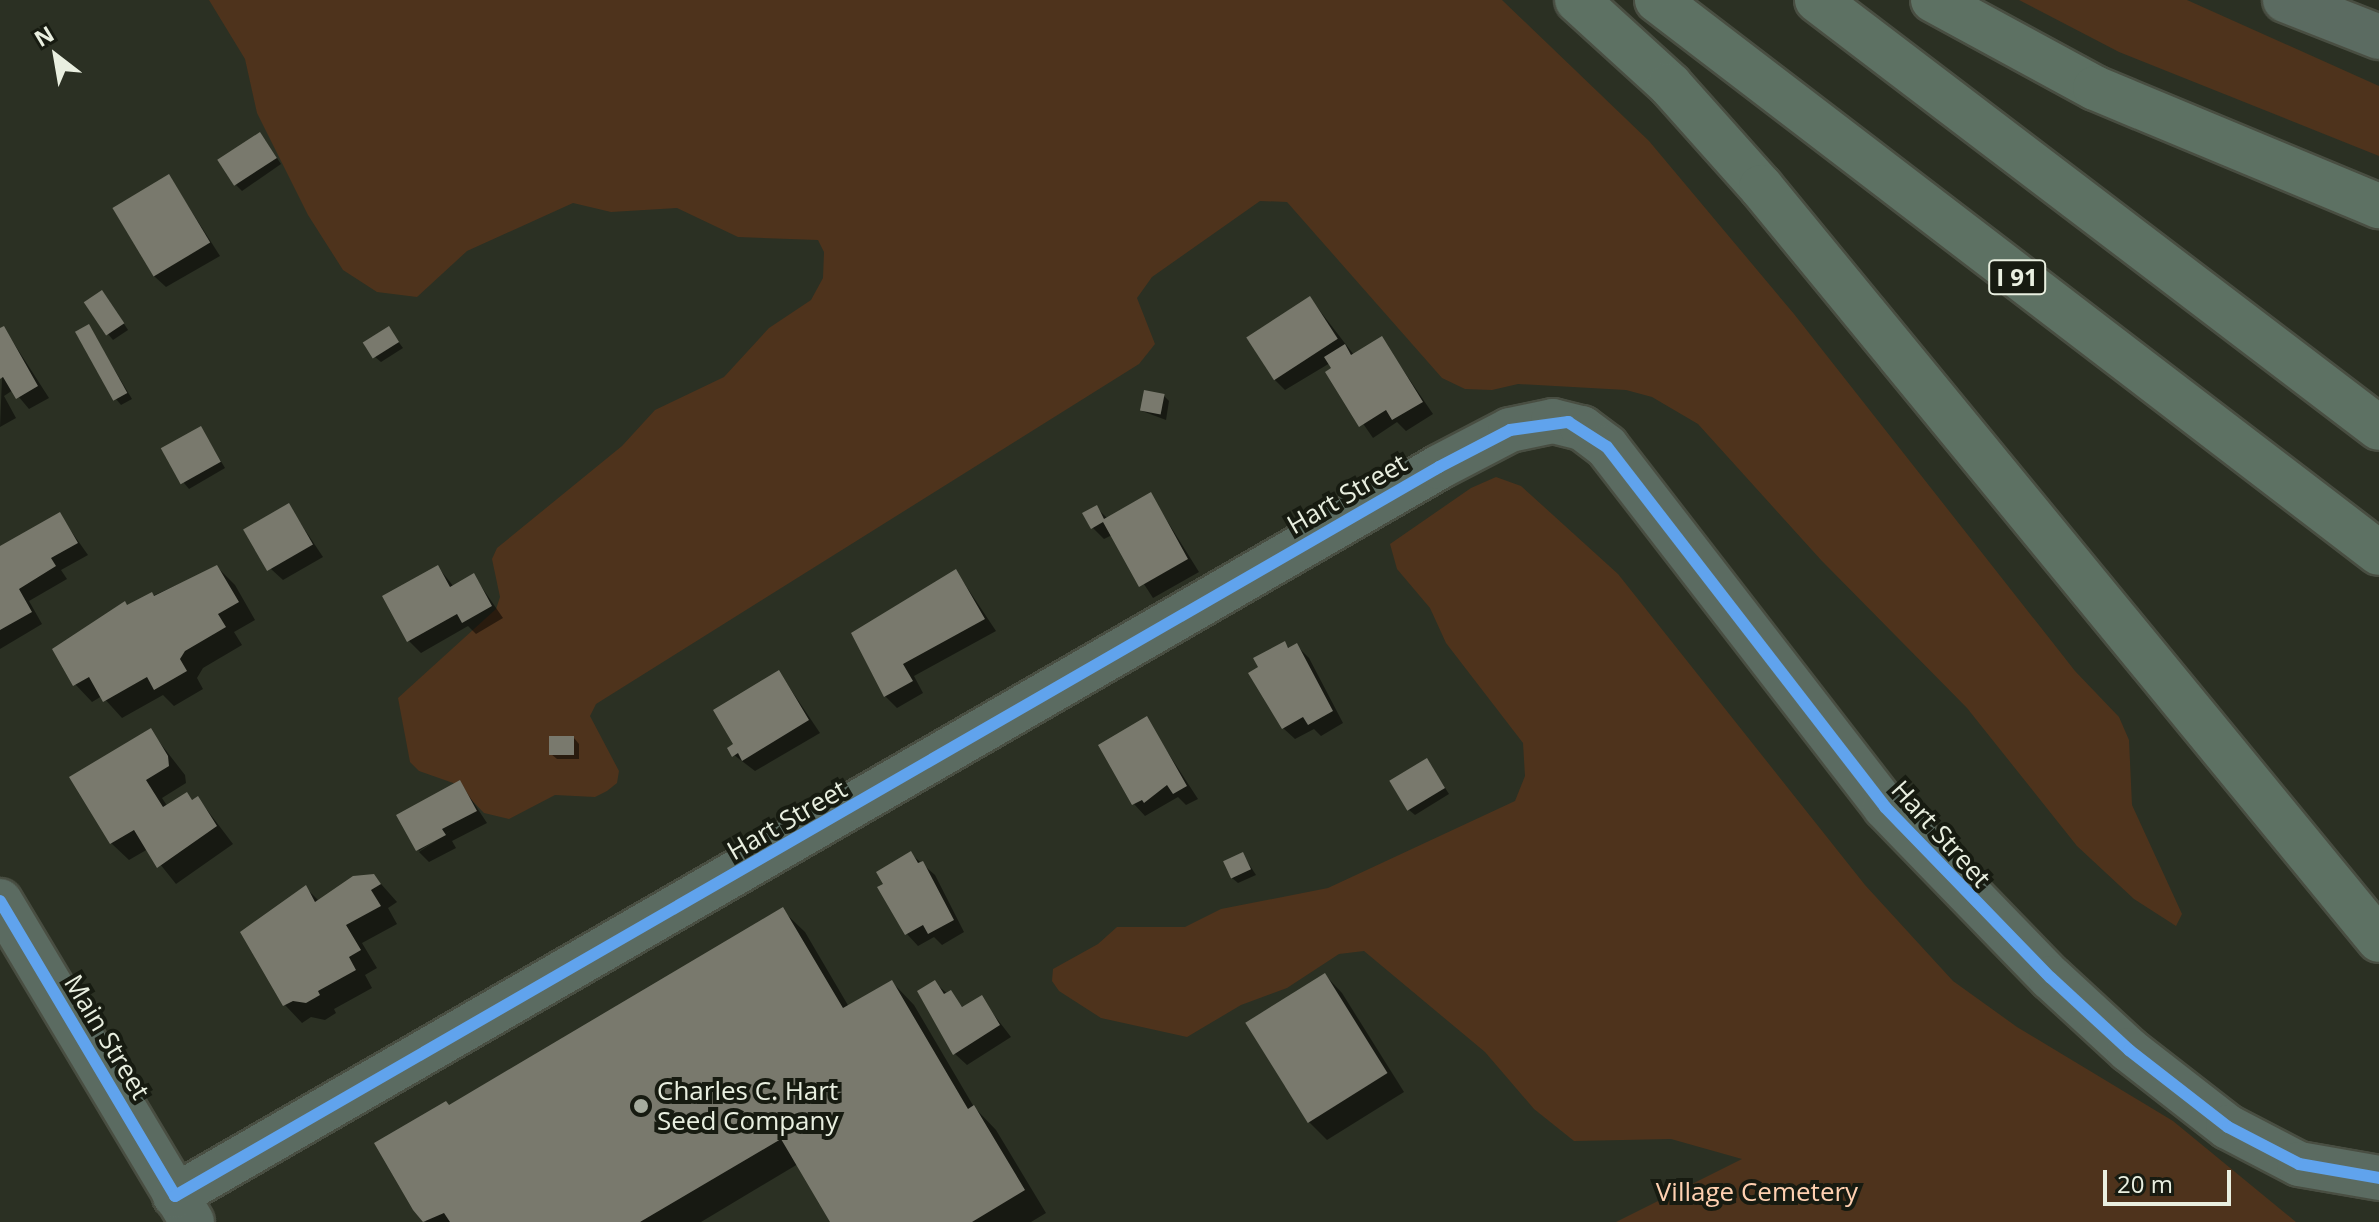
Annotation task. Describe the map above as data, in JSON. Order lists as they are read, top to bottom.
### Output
{
  "streets": {
    "highway": ["I 91"],
    "street": ["Hart Street", "Main Street"]
  },
  "crossings": [
    ["Hart Street", "Main Street"]
  ],
  "parks": ["Village Cemetery"],
  "places": ["Charles C. Hart Seed Company"],
  "scale_bar": "20 m",
  "north": "top left"
}
